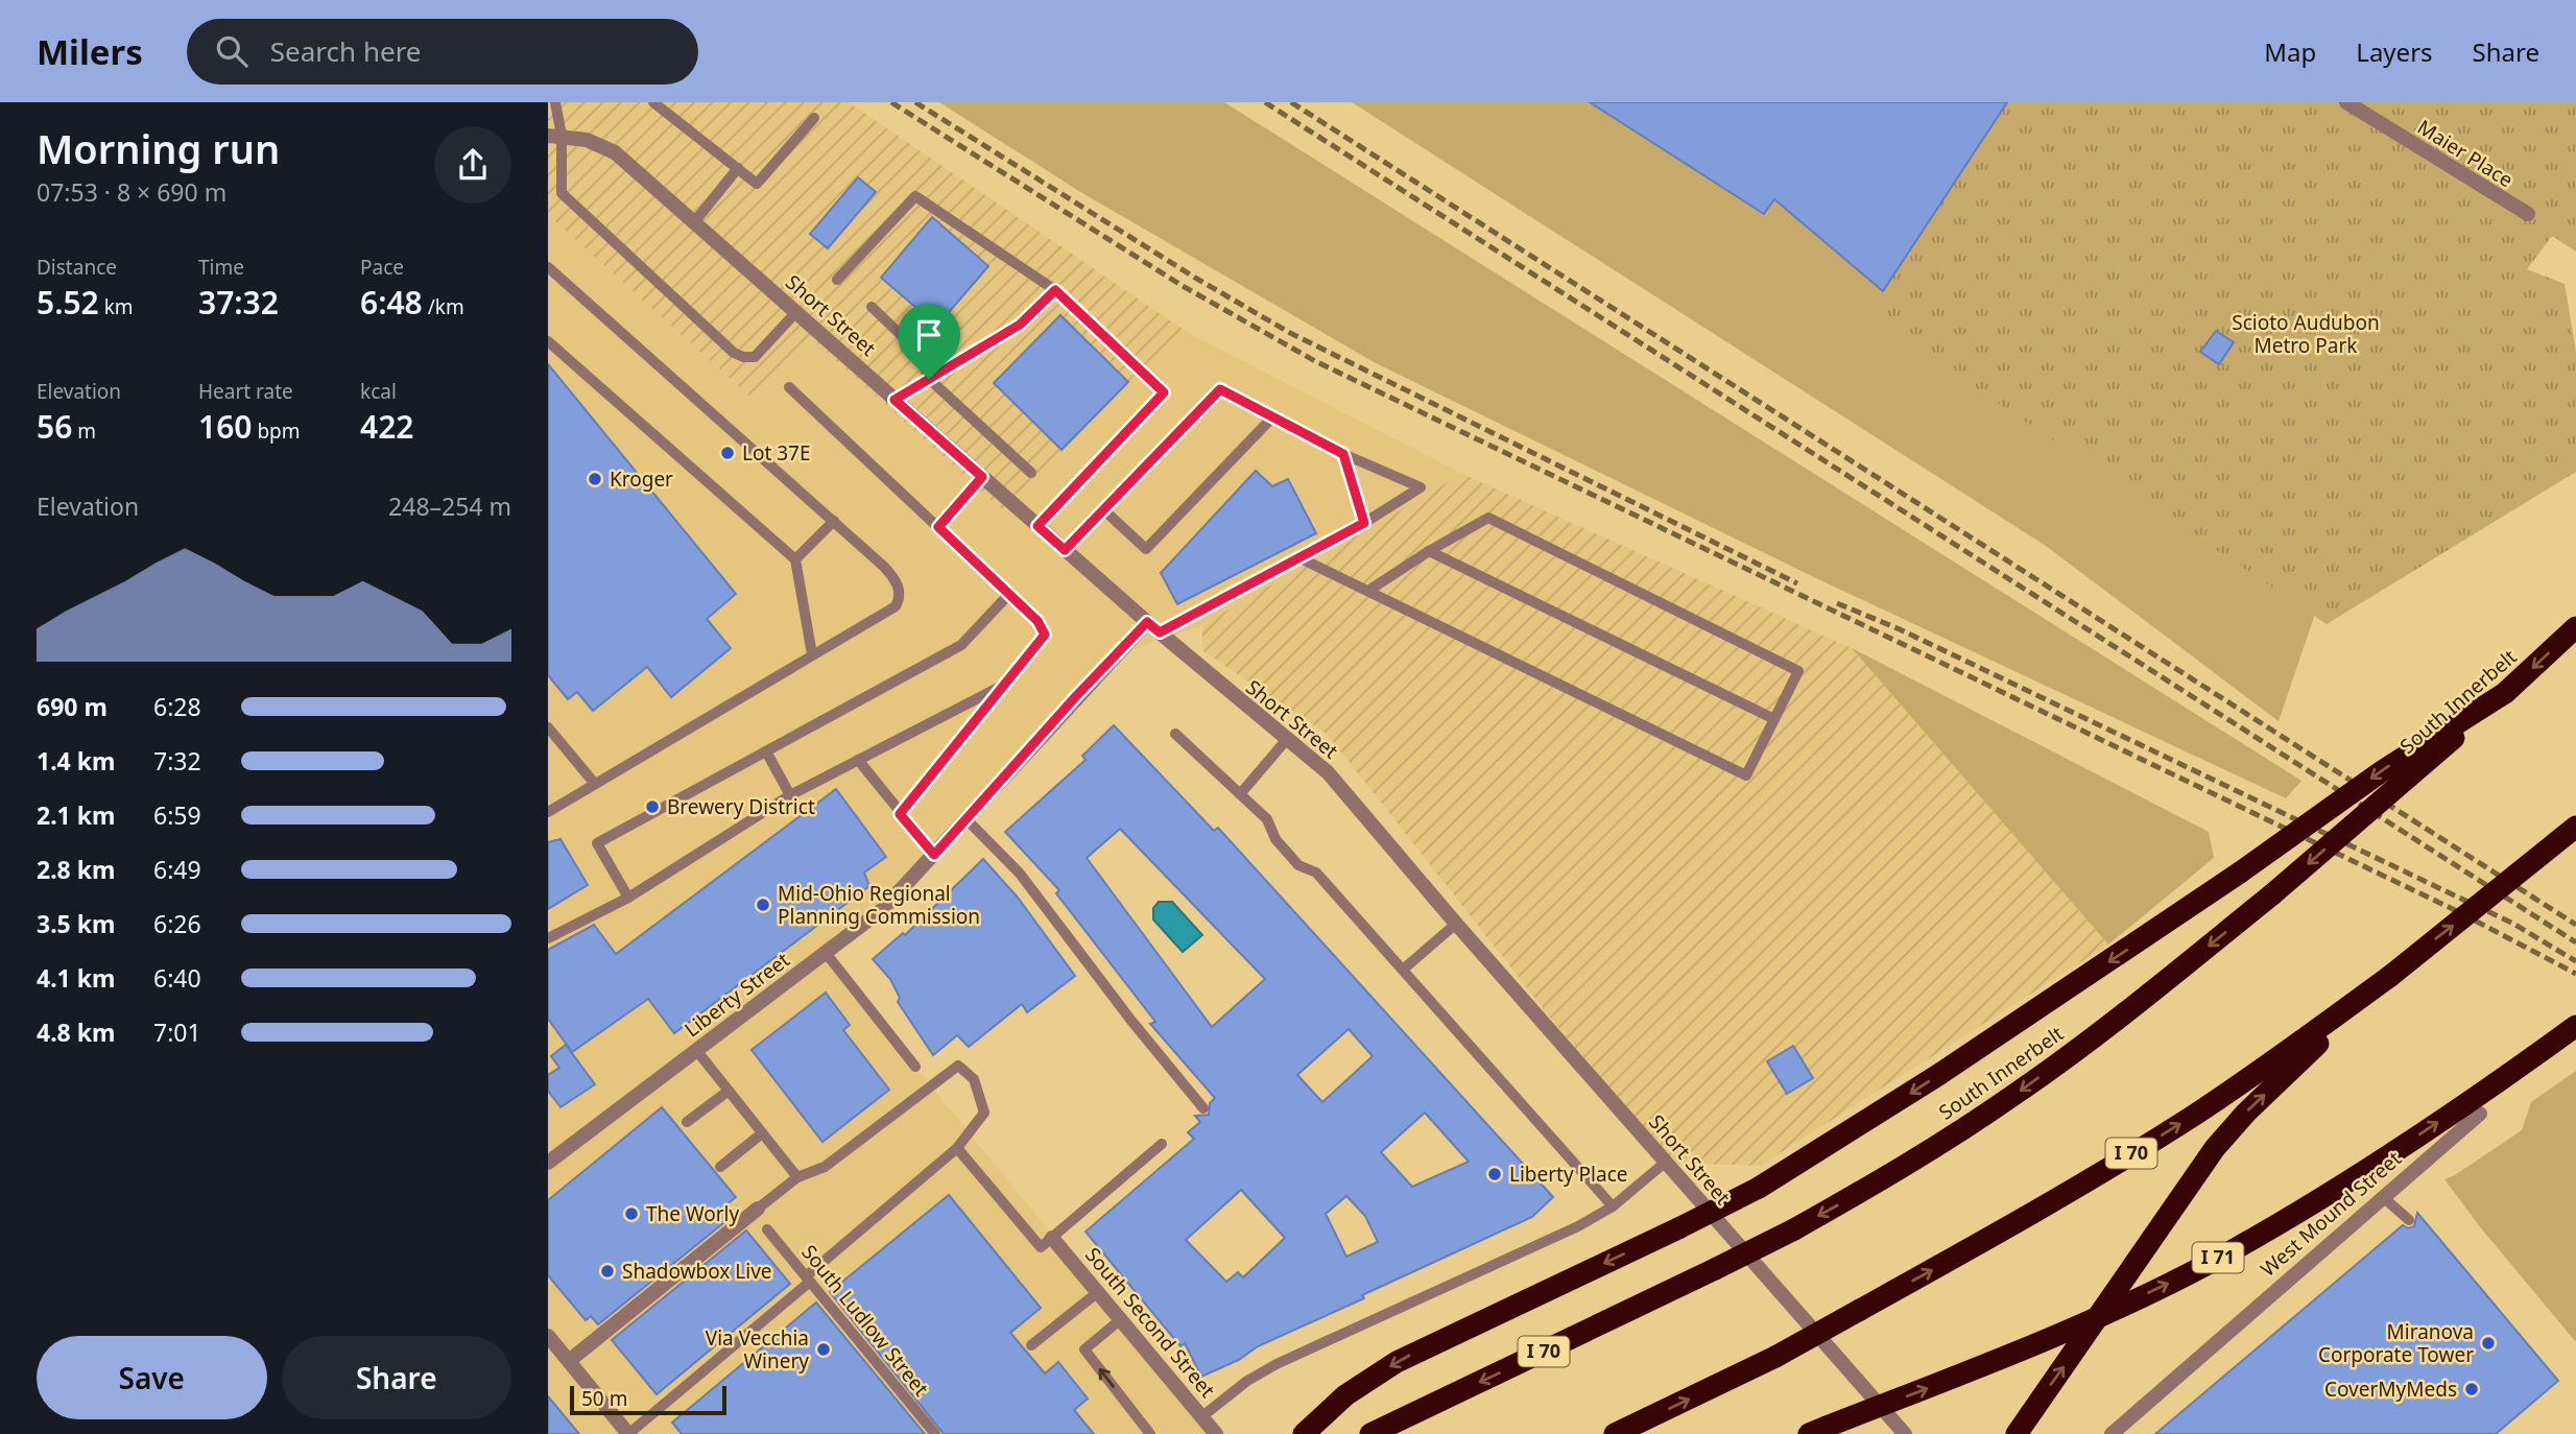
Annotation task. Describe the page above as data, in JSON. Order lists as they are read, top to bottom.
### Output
{
  "streets": {
    "highway": ["South Innerbelt", "I 70", "I 71"],
    "street": [
      "Maier Place",
      "Short Street",
      "Liberty Street",
      "West Mound Street",
      "South Second Street"
    ],
    "lane": ["South Ludlow Street"]
  },
  "crossings": [
    ["Short Street", "Liberty Street"]
  ],
  "parks": ["Scioto Audubon Metro Park"],
  "places": [
    "Lot 37E",
    "Kroger",
    "Brewery District",
    "Mid-Ohio Regional Planning Commission",
    "Liberty Place",
    "The Worly",
    "Shadowbox Live",
    "Miranova Corporate Tower",
    "Via Vecchia Winery",
    "CoverMyMeds"
  ],
  "scale_bar": "50 m",
  "page": {
    "header": "Milers",
    "search": "Search here",
    "nav": ["Map", "Layers", "Share"],
    "heading": ["Morning run", "07:53 · 8 × 690 m"],
    "stats": [
      ["Distance", "5.52 km"],
      ["Time", "37:32"],
      ["Pace", "6:48 /km"],
      ["Elevation", "56 m"],
      ["Heart rate", "160 bpm"],
      ["kcal", "422"]
    ],
    "chart": ["Elevation", "248–254 m"],
    "list": [
      {
        "name": "690 m",
        "note": "6:28"
      },
      {
        "name": "1.4 km",
        "note": "7:32"
      },
      {
        "name": "2.1 km",
        "note": "6:59"
      },
      {
        "name": "2.8 km",
        "note": "6:49"
      },
      {
        "name": "3.5 km",
        "note": "6:26"
      },
      {
        "name": "4.1 km",
        "note": "6:40"
      },
      {
        "name": "4.8 km",
        "note": "7:01"
      }
    ],
    "buttons": ["Save", "Share"],
    "scale": "50 m"
  }
}
